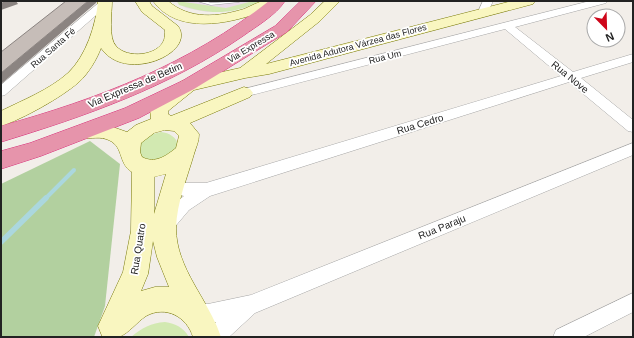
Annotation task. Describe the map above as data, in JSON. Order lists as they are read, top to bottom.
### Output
{
  "streets": {
    "highway": ["Via Expressa", "Via Expressa de Betim"],
    "street": [
      "Avenida Adutora Várzea das Flores",
      "Rua Santa Fé",
      "Rua Um",
      "Rua Nove",
      "Rua Cedro",
      "Rua Paraju",
      "Rua Quatro"
    ]
  },
  "crossings": [
    ["Avenida Adutora Várzea das Flores", "Via Expressa"],
    ["Rua Um", "Rua Nove"],
    ["Rua Um", "Rua Cedro"],
    ["Rua Um", "Rua Quatro"],
    ["Rua Nove", "Rua Cedro"],
    ["Rua Cedro", "Rua Quatro"]
  ],
  "north": "bottom right"
}
